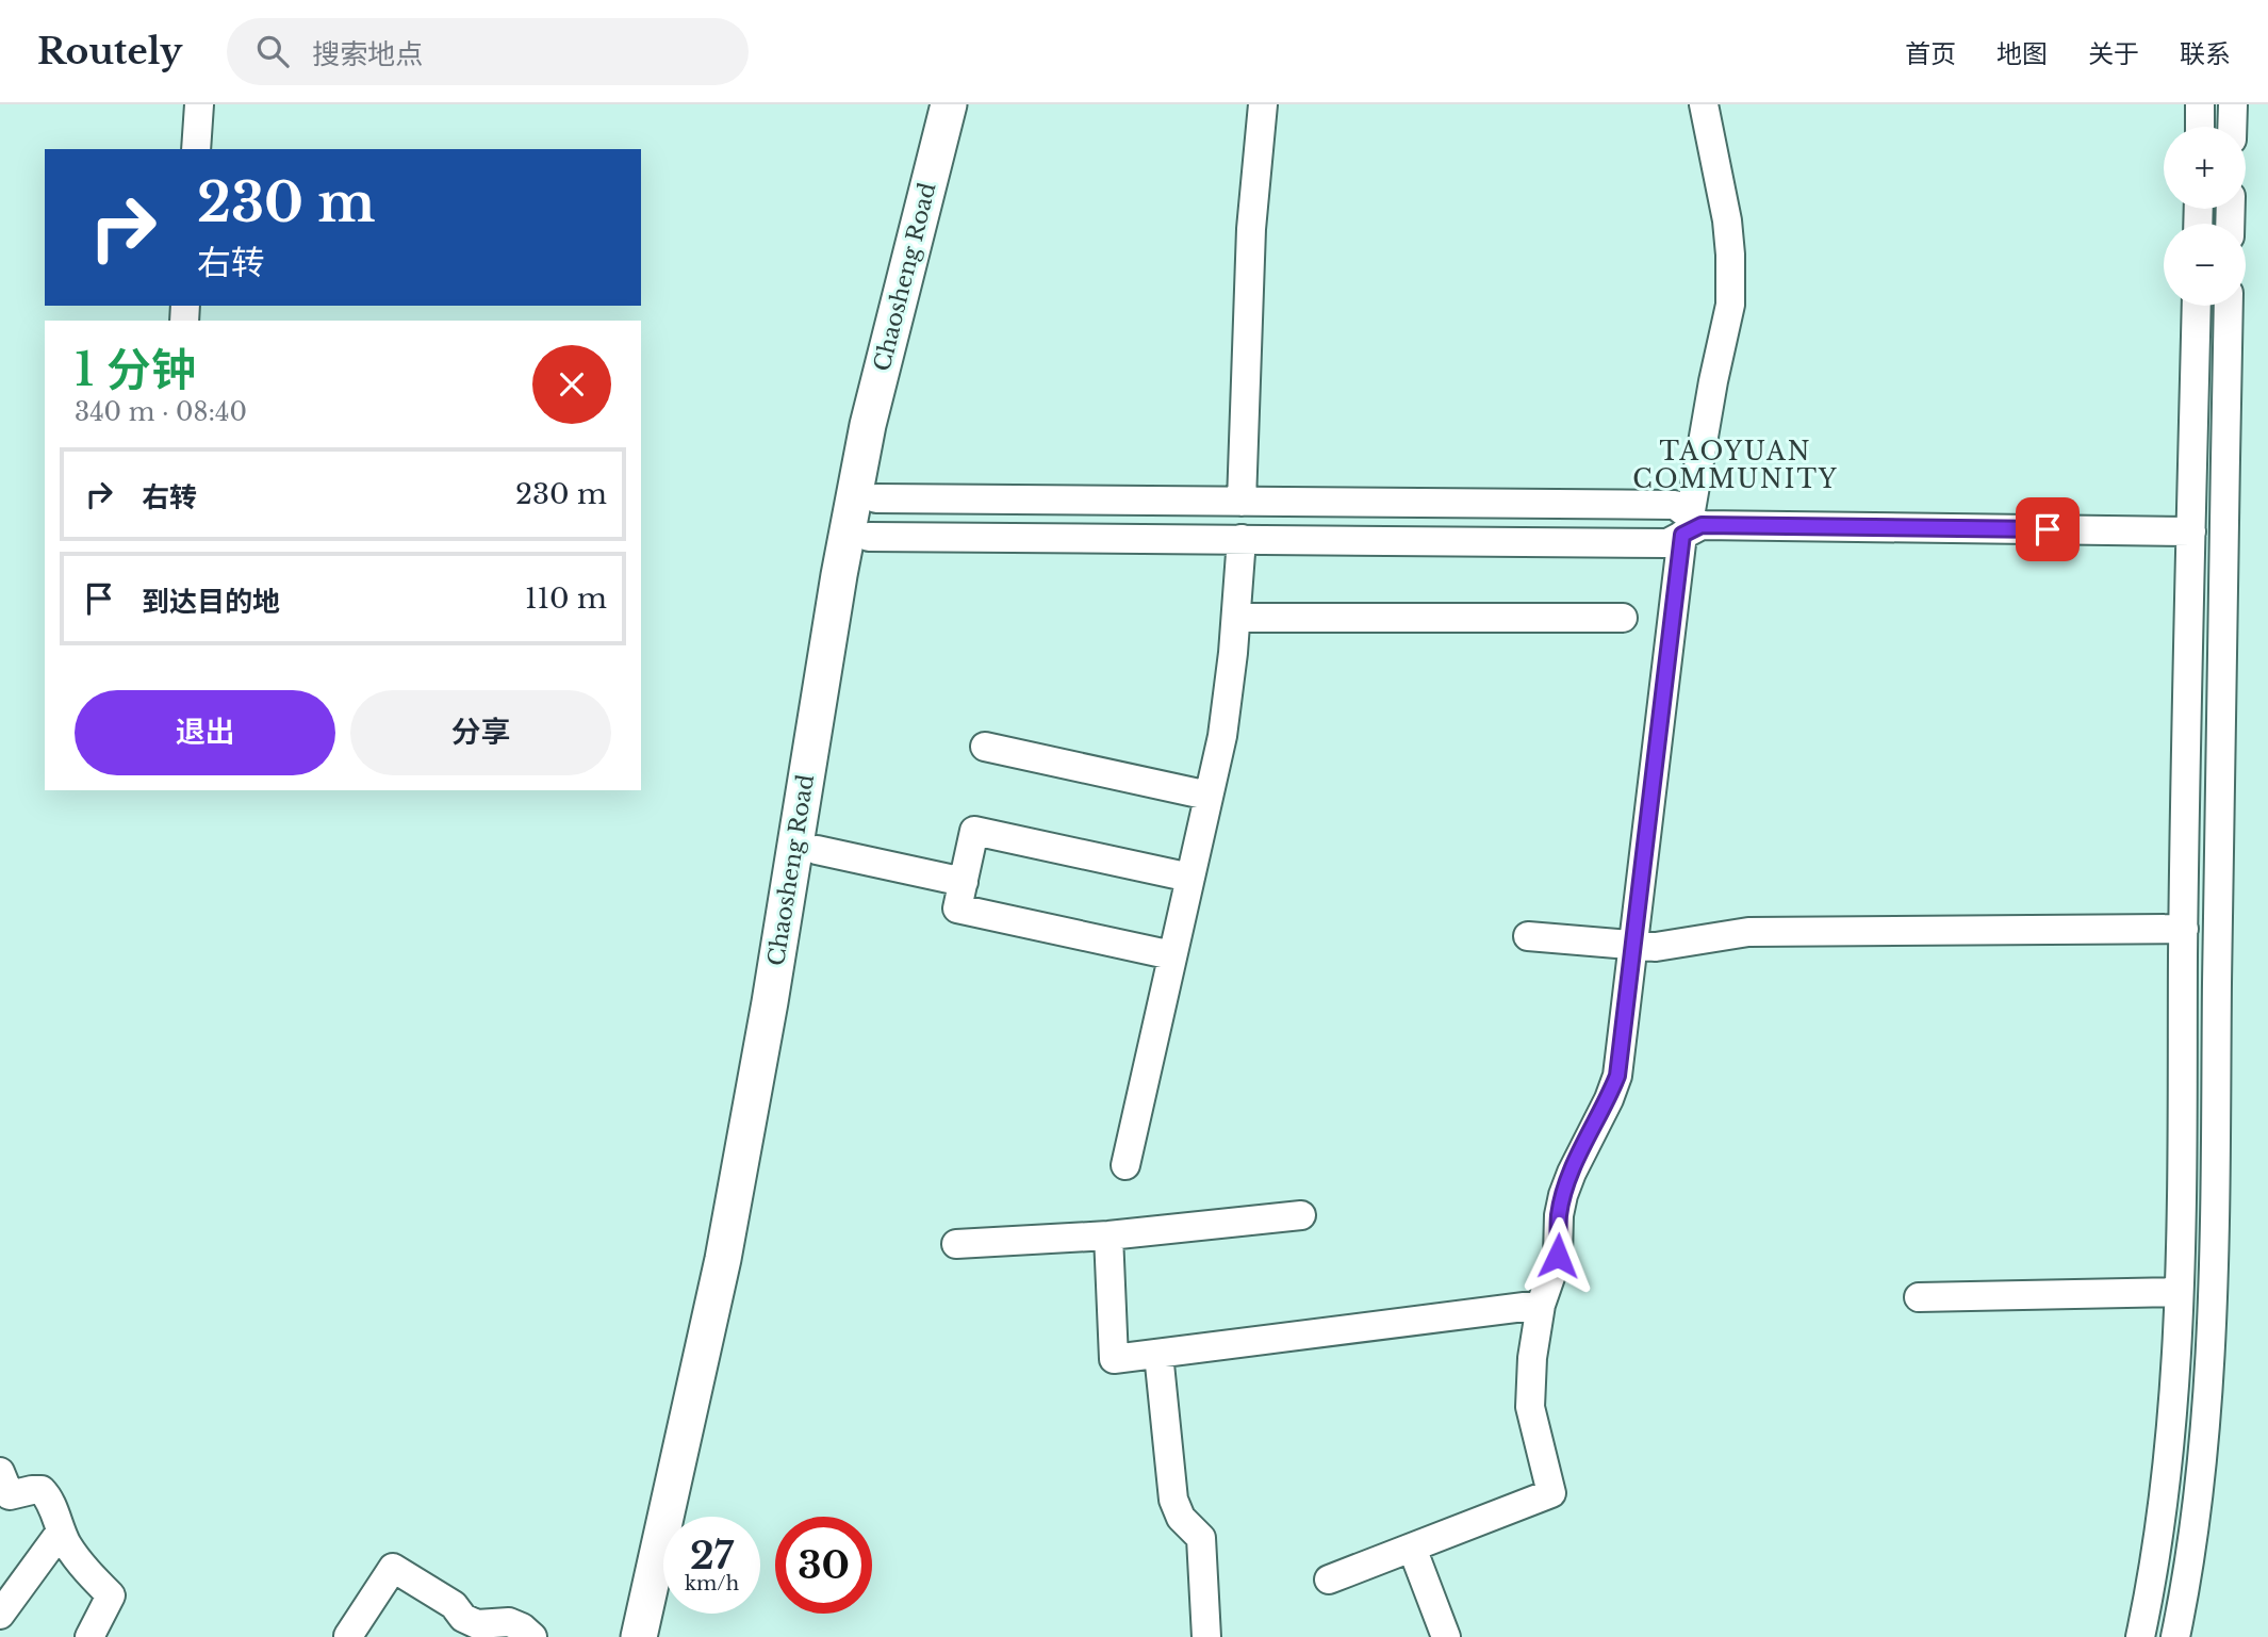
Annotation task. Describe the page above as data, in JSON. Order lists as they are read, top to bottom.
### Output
{
  "streets": {
    "main road": ["Chaosheng Road"]
  },
  "districts": ["TAOYUAN COMMUNITY"],
  "page": {
    "header": "Routely",
    "search": "搜索地点",
    "nav": [
      "首页",
      "地图",
      "关于",
      "联系"
    ],
    "map_buttons": ["+", "−"],
    "turn": ["230 m", "右转"],
    "heading": ["1 分钟", "340 m · 08:40"],
    "list": [
      {
        "name": "右转",
        "value": "230 m"
      },
      {
        "name": "到达目的地",
        "value": "110 m"
      }
    ],
    "buttons": ["退出", "分享"],
    "speed": "27 km/h",
    "limit": "30"
  }
}
